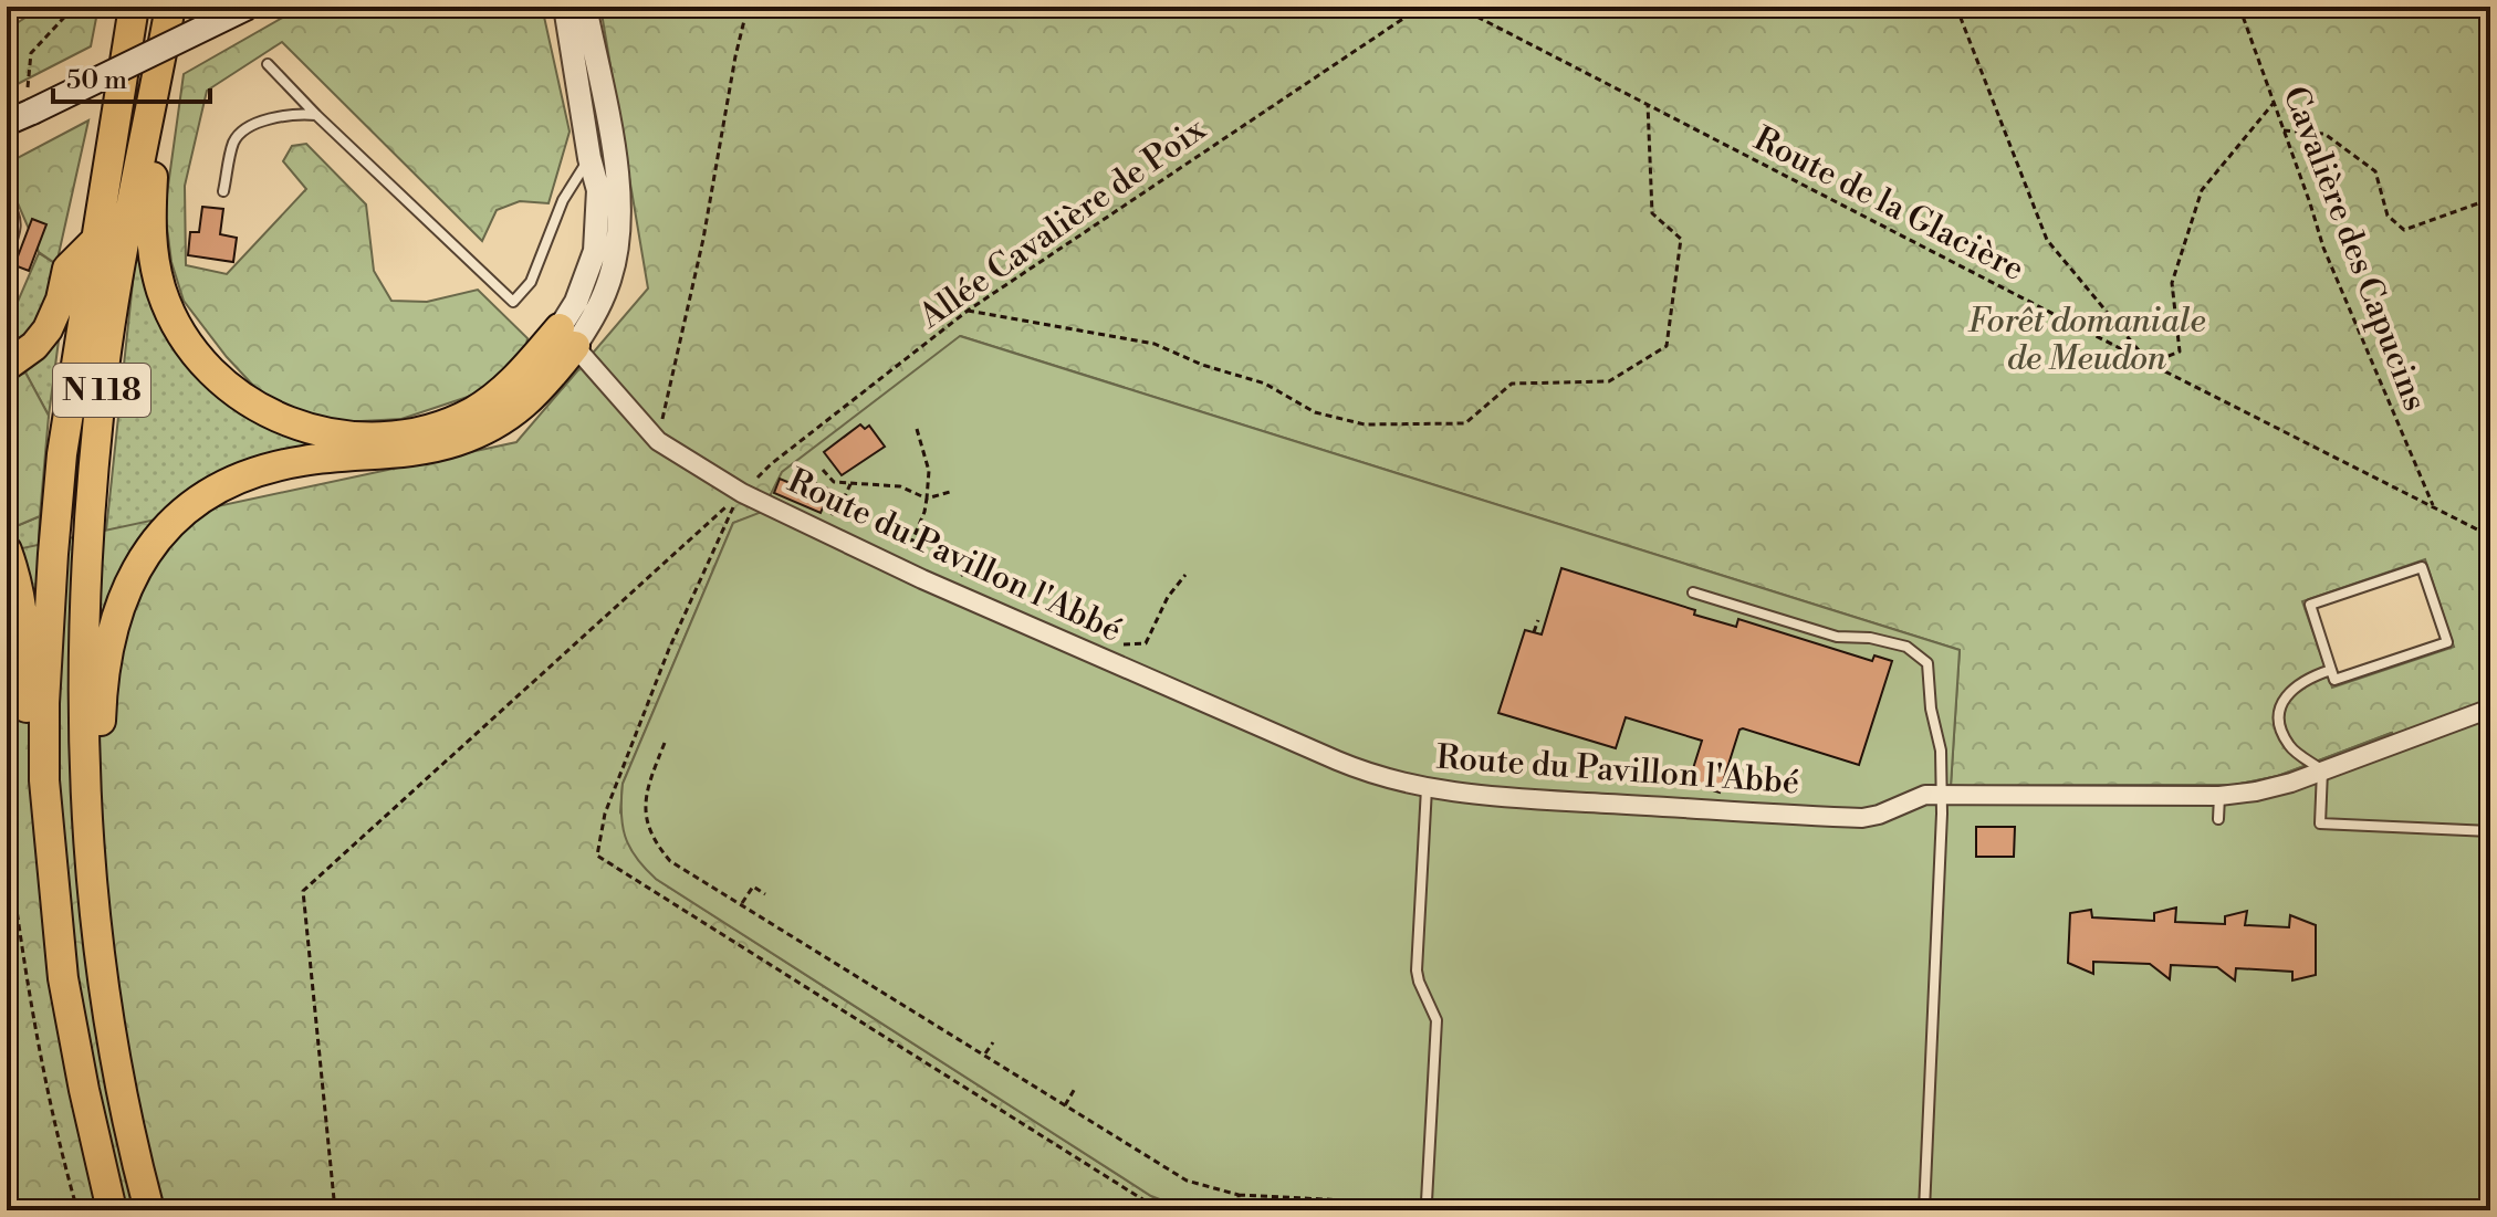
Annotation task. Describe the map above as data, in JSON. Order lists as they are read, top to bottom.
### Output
{
  "streets": {
    "highway": ["N 118"],
    "street": ["Route du Pavillon l'Abbé"],
    "path": ["Route de la Glacière", "Allée Cavalière de Poix", "Cavalière des Capucins"]
  },
  "crossings": [
    ["Route de la Glacière", "Cavalière des Capucins"],
    ["Allée Cavalière de Poix", "Route du Pavillon l'Abbé"]
  ],
  "parks": ["Forêt domaniale de Meudon"],
  "scale_bar": "50 m"
}
